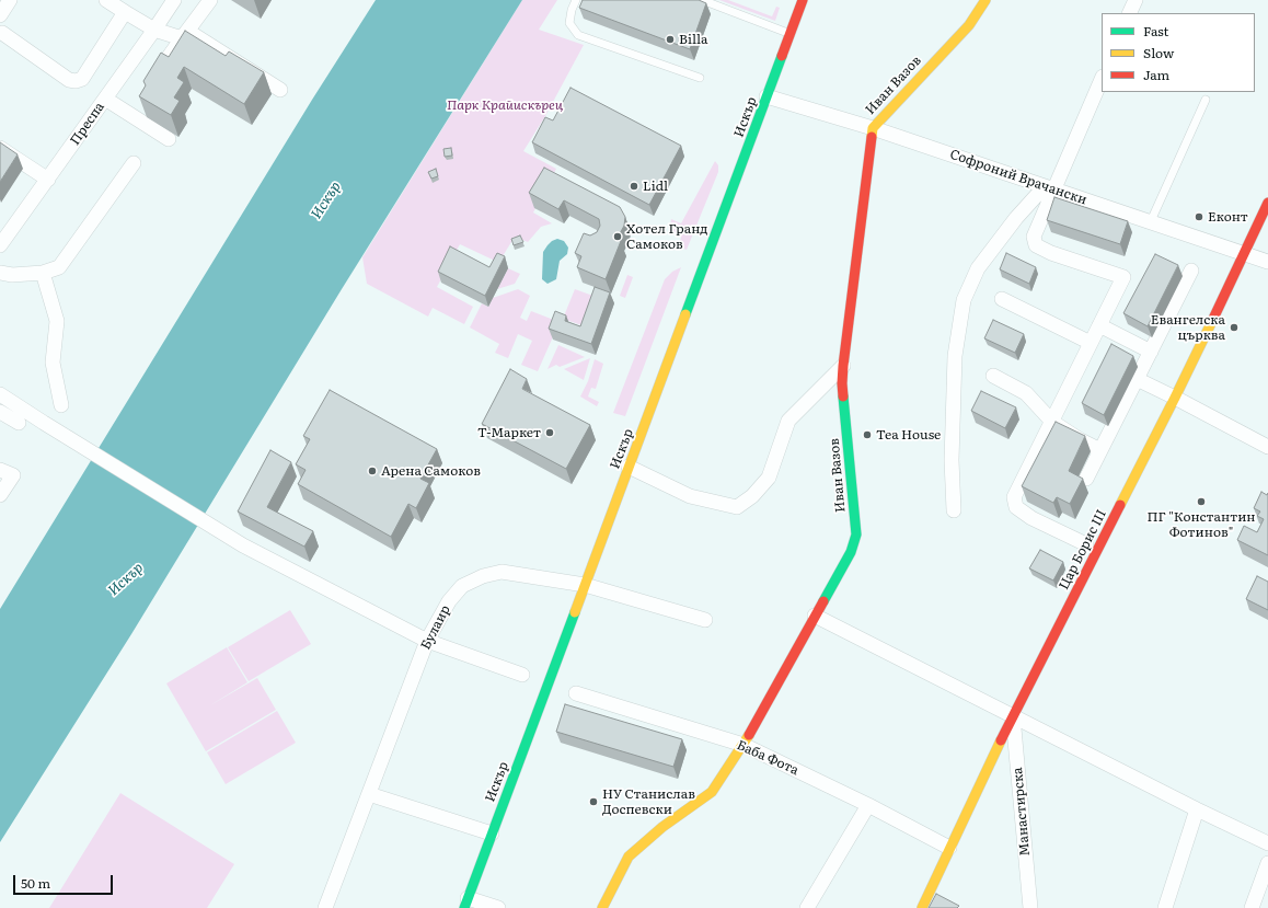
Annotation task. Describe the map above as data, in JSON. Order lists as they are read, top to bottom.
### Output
{
  "streets": {
    "street": [
      "Иван Вазов",
      "Искър",
      "Преспа",
      "Софроний Врачански",
      "Цар Борис III",
      "Булаир",
      "Баба Фота",
      "Манастирска"
    ]
  },
  "crossings": [
    ["Иван Вазов", "Софроний Врачански"],
    ["Иван Вазов", "Баба Фота"],
    ["Искър", "Софроний Врачански"],
    ["Искър", "Булаир"],
    ["Софроний Врачански", "Цар Борис III"],
    ["Цар Борис III", "Баба Фота"],
    ["Цар Борис III", "Манастирска"]
  ],
  "water": ["Искър"],
  "parks": ["Парк Крайискърец"],
  "places": [
    "Billa",
    "Lidl",
    "Еконт",
    "Хотел Гранд Самоков",
    "Евангелска църква",
    "Т-Маркет",
    "Tea House",
    "Арена Самоков",
    "ПГ \"Константин Фотинов\"",
    "НУ Станислав Доспевски"
  ],
  "legend": ["Fast", "Slow", "Jam"],
  "scale_bar": "50 m"
}
